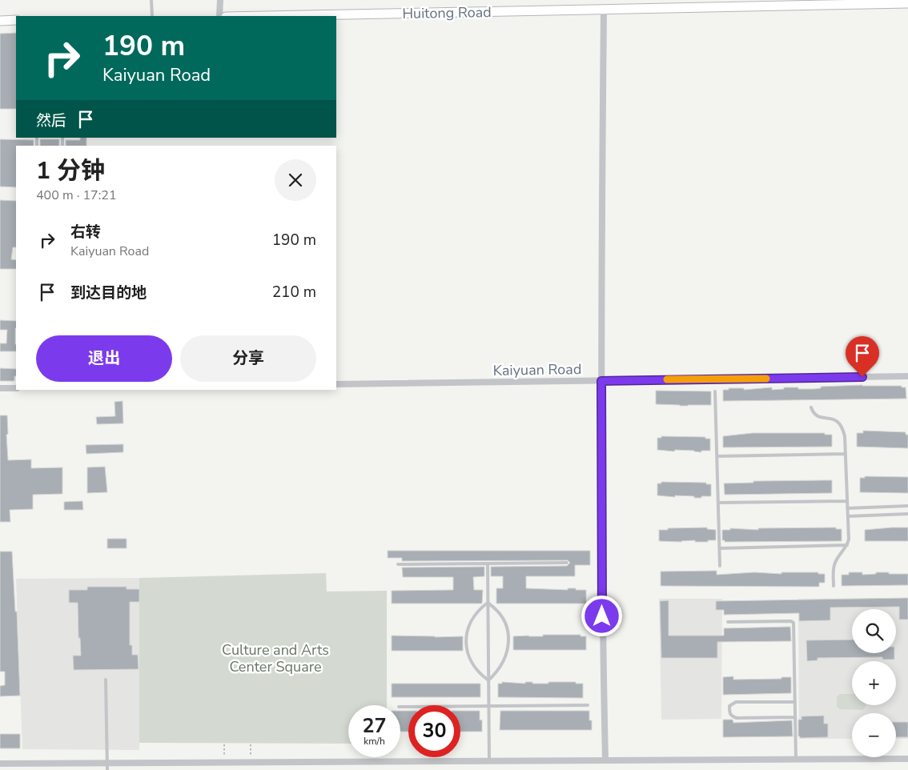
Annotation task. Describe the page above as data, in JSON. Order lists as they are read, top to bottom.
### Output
{
  "streets": {
    "street": ["Huitong Road", "Kaiyuan Road"]
  },
  "parks": ["Culture and Arts Center Square"],
  "page": {
    "turn": ["190 m", "Kaiyuan Road"],
    "then": "然后",
    "heading": ["1 分钟", "400 m · 17:21"],
    "list": [
      {
        "name": "右转",
        "note": "Kaiyuan Road",
        "value": "190 m"
      },
      {
        "name": "到达目的地",
        "value": "210 m"
      }
    ],
    "buttons": ["退出", "分享"],
    "map_buttons": ["+", "−"],
    "speed": "27 km/h",
    "limit": "30"
  }
}
